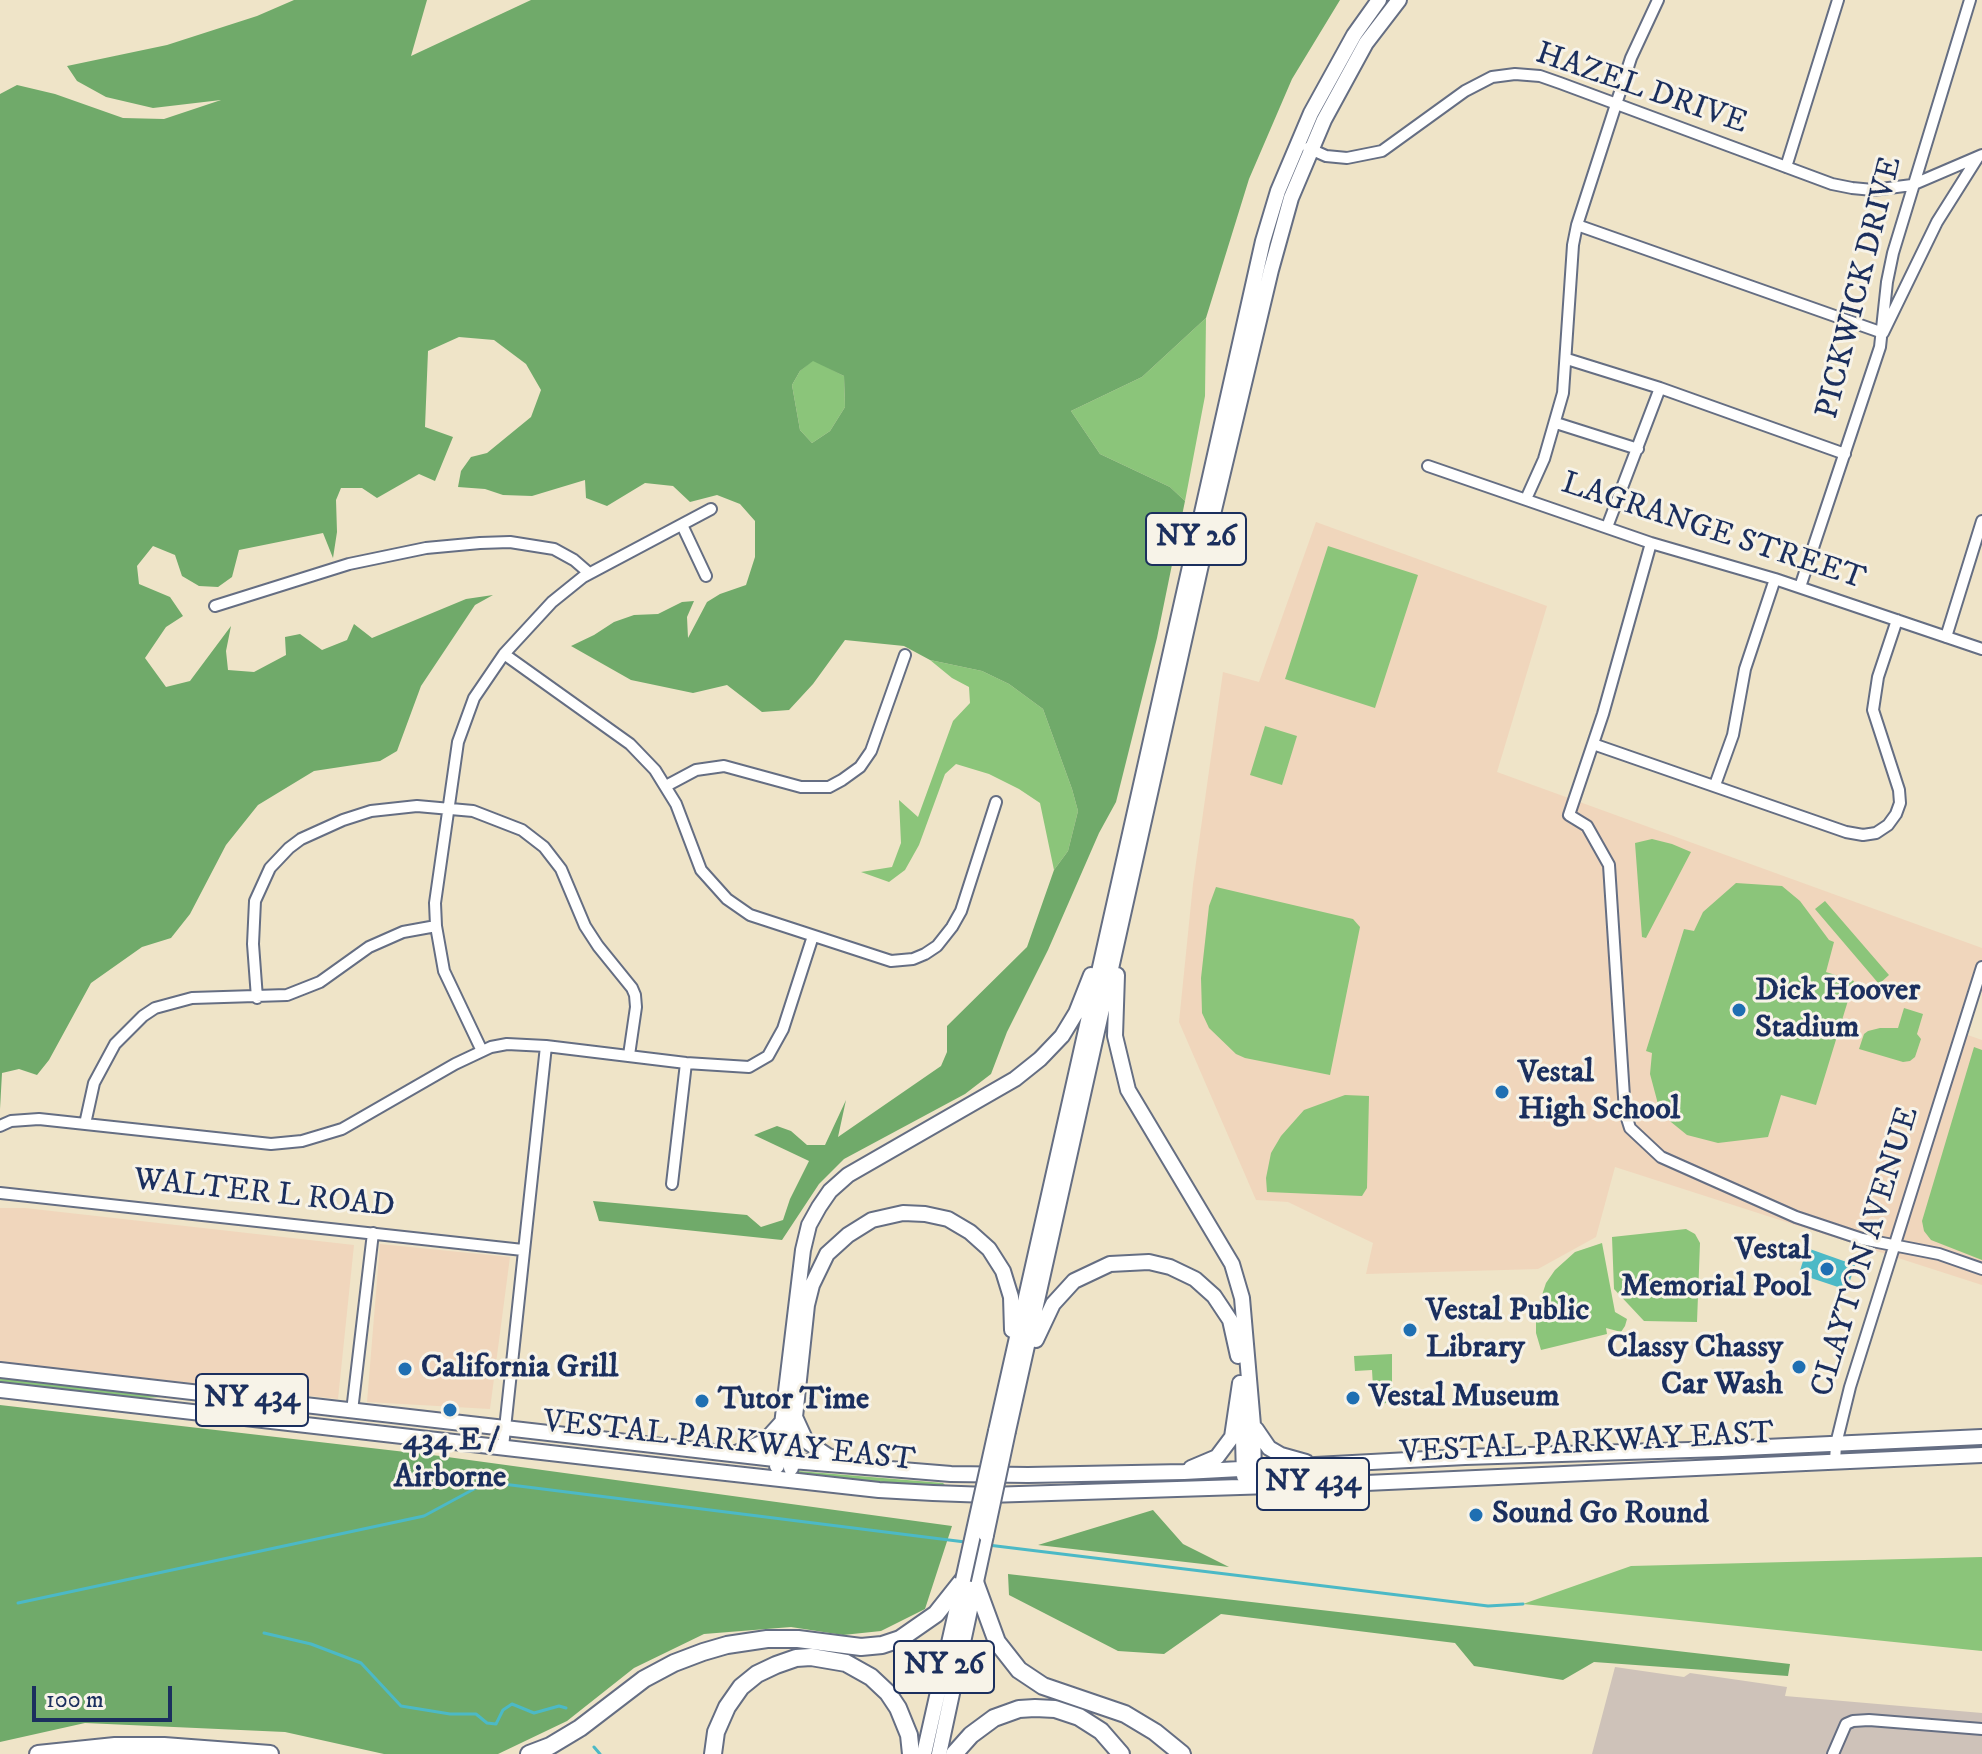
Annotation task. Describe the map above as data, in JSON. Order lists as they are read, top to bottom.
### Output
{
  "streets": {
    "main road": ["NY 26", "NY 434", "VESTAL PARKWAY EAST"],
    "street": [
      "HAZEL DRIVE",
      "PICKWICK DRIVE",
      "LAGRANGE STREET",
      "WALTER L ROAD",
      "CLAYTON AVENUE"
    ]
  },
  "crossings": [
    ["HAZEL DRIVE", "PICKWICK DRIVE"],
    ["HAZEL DRIVE", "NY 26"],
    ["PICKWICK DRIVE", "LAGRANGE STREET"],
    ["CLAYTON AVENUE", "VESTAL PARKWAY EAST"]
  ],
  "places": [
    "Dick Hoover Stadium",
    "Vestal High School",
    "Vestal Memorial Pool",
    "Vestal Public Library",
    "Classy Chassy Car Wash",
    "California Grill",
    "Vestal Museum",
    "Tutor Time",
    "434 E / Airborne",
    "Sound Go Round"
  ],
  "scale_bar": "100 m"
}
